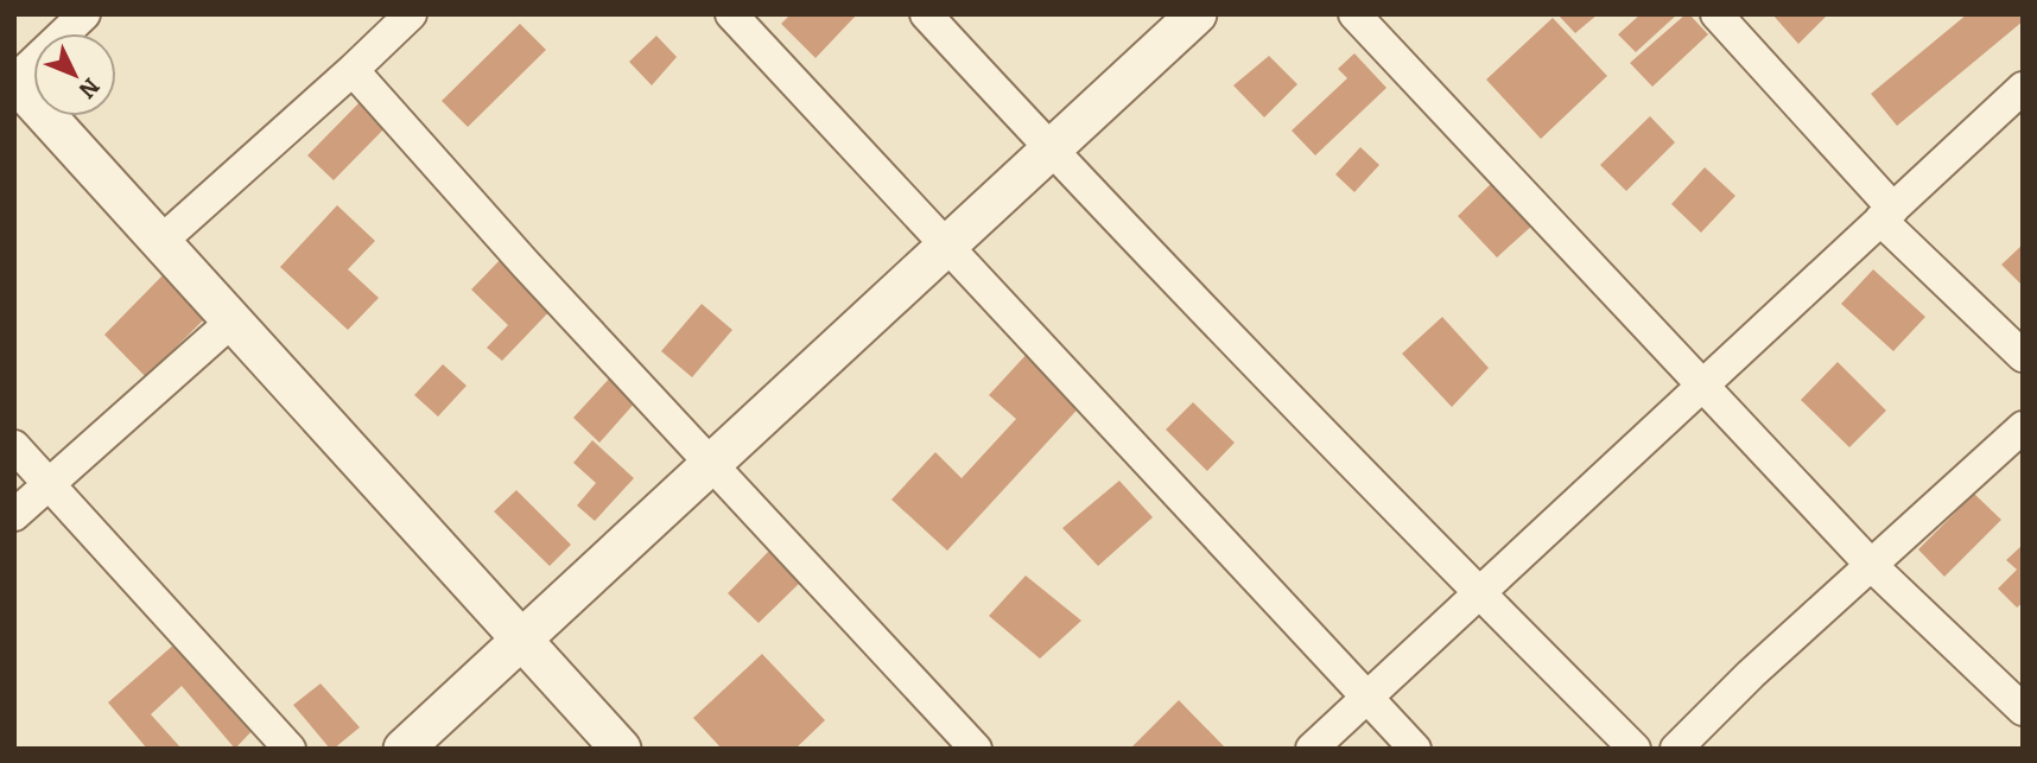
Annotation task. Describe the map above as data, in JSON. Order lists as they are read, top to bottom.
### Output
{
  "north": "bottom right"
}
